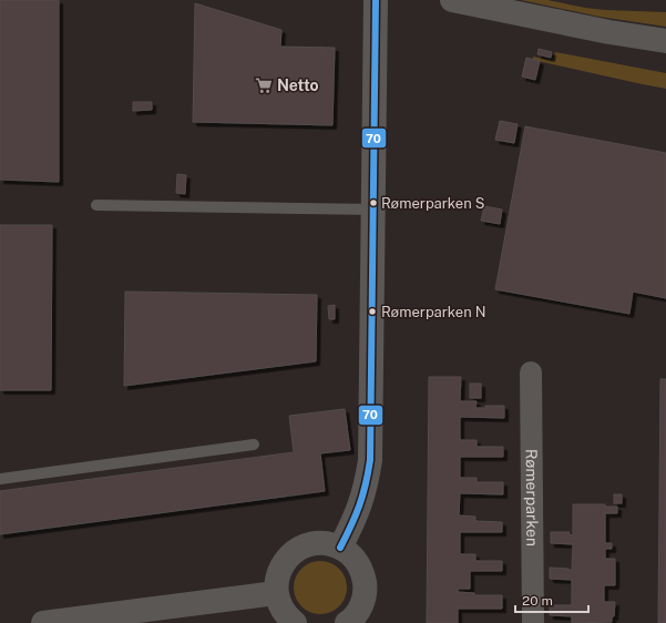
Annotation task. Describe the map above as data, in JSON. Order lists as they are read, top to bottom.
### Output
{
  "streets": {
    "street": ["Rømerparken"]
  },
  "places": {
    "supermarket": ["Netto"],
    "other": ["Rømerparken S", "Rømerparken N"]
  },
  "lines": ["transit line 70"],
  "scale_bar": "20 m"
}
